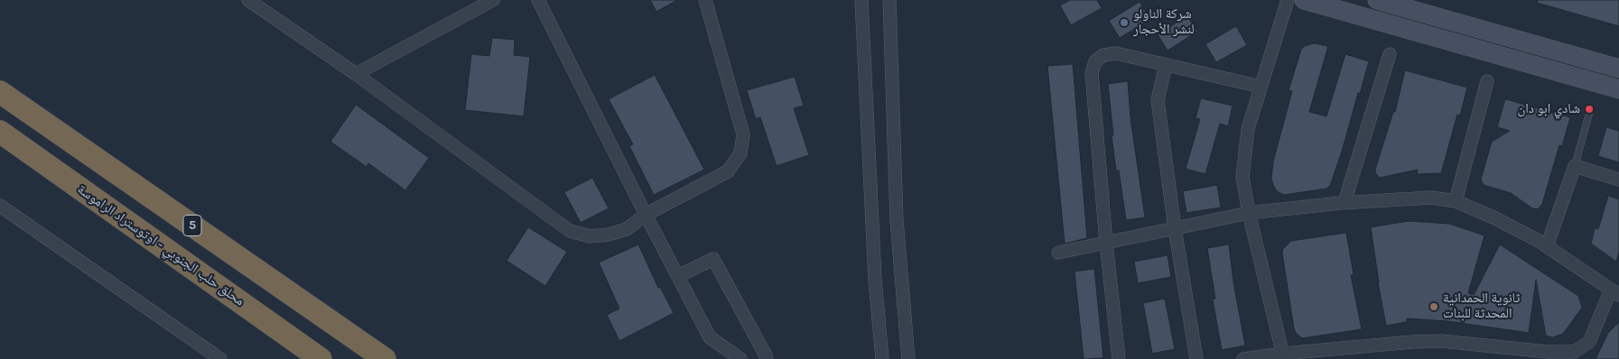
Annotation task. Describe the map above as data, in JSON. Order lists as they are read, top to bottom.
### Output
{
  "streets": {
    "highway": ["5", "محلق حلب الجنوبي - اوتوستراد الراموسة"]
  },
  "places": ["شركة الناولو لنشر الأحجار", "شادي ابو دان", "ثانوية الحمدانية المحدثة للبنات"]
}
